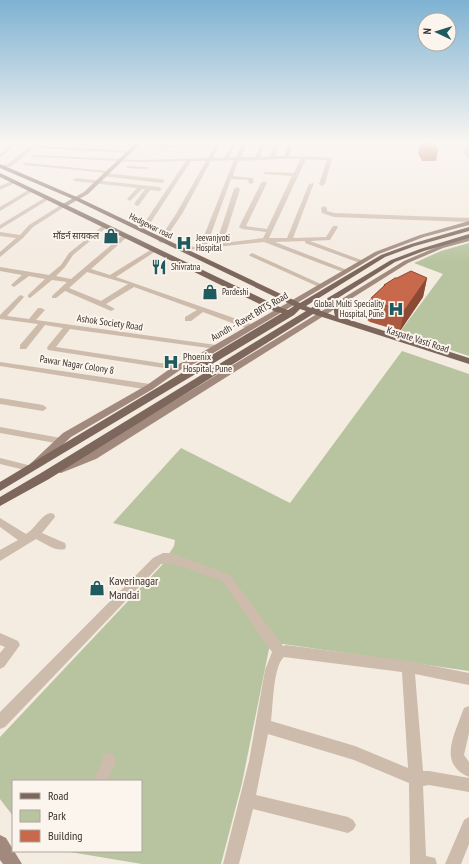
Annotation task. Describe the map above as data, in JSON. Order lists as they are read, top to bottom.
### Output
{
  "streets": {
    "main road": ["Hedgewar road", "Kaspate Vasti Road"],
    "street": ["Aundh - Ravet BRTS Road", "Ashok Society Road", "Pawar Nagar Colony 8"]
  },
  "crossings": [
    ["Hedgewar road", "Aundh - Ravet BRTS Road"],
    ["Hedgewar road", "Kaspate Vasti Road"],
    ["Aundh - Ravet BRTS Road", "Ashok Society Road"],
    ["Aundh - Ravet BRTS Road", "Pawar Nagar Colony 8"]
  ],
  "places": {
    "shop": ["मॉडर्न सायकल", "Pardeshi", "Kaverinagar Mandai"],
    "hospital": ["Jeevanjyoti Hospital", "Global Multi Speciality Hospital, Pune", "Phoenix Hospital, Pune"],
    "restaurant": ["Shivratna"]
  },
  "legend": ["Road", "Park", "Building"],
  "north": "left"
}
